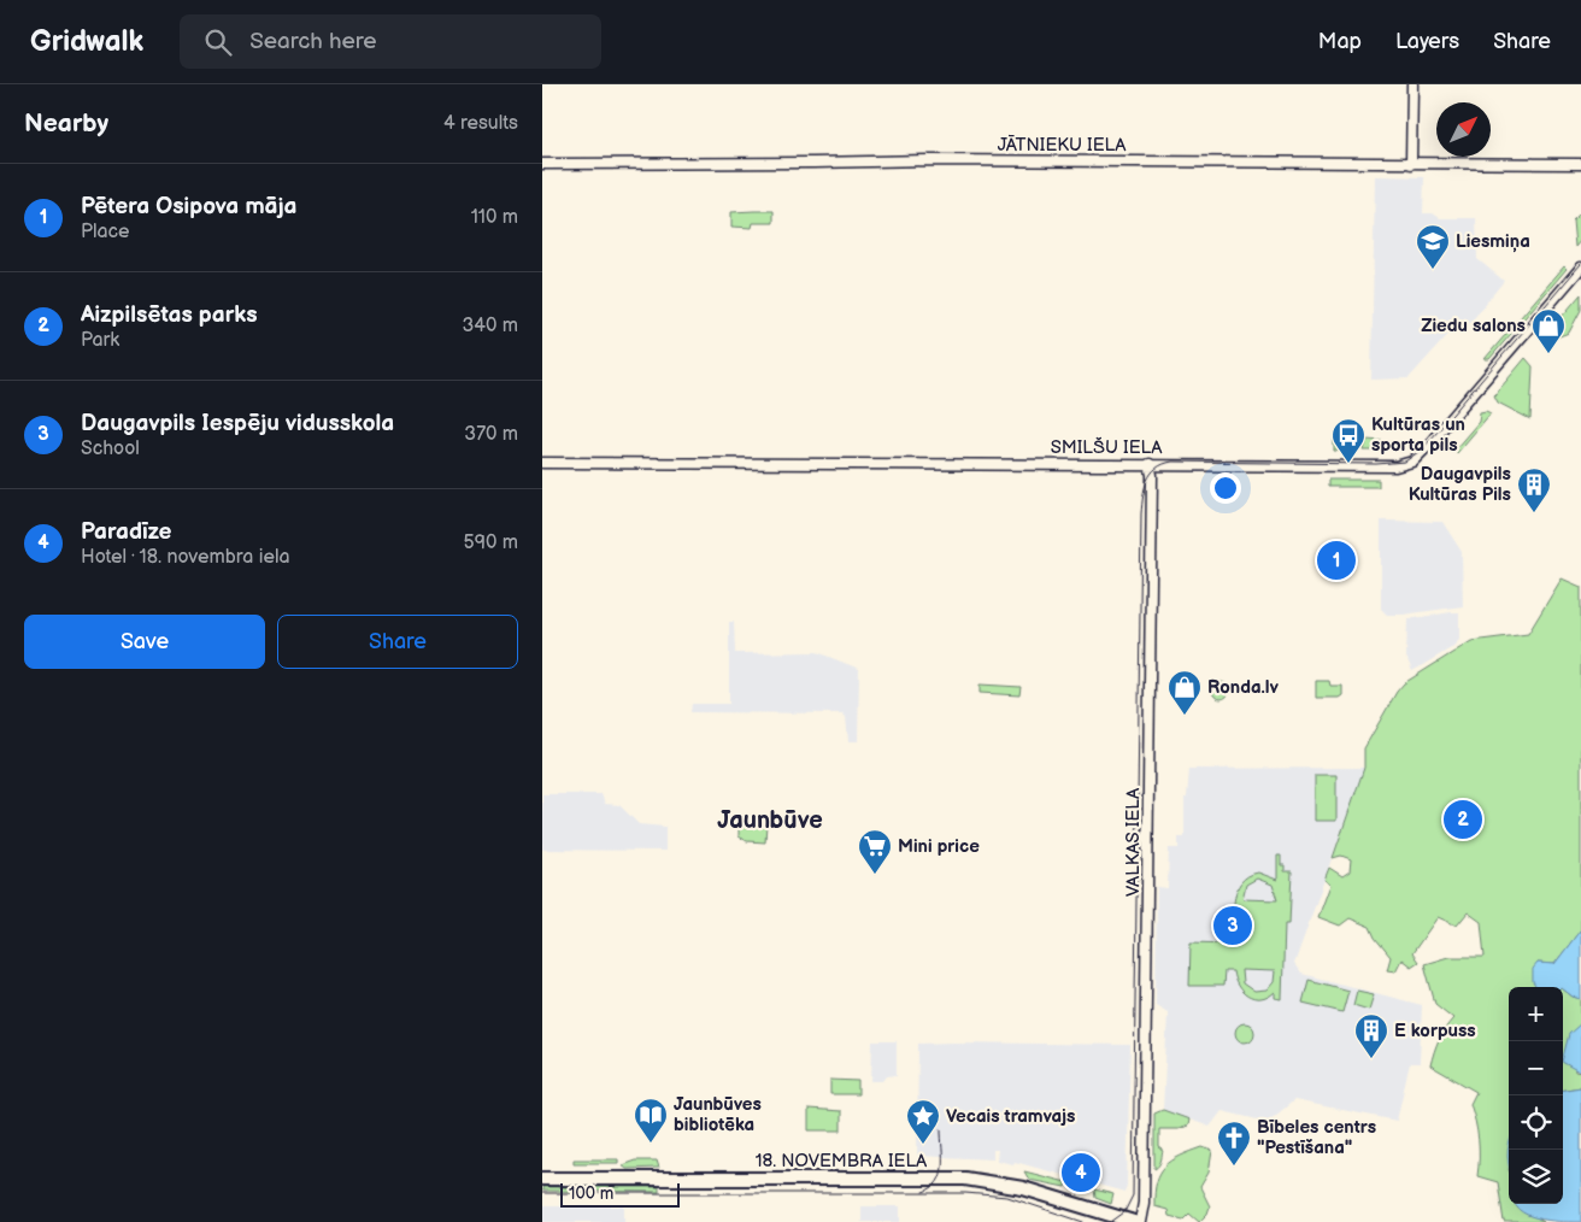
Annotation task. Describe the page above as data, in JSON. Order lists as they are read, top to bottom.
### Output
{
  "streets": {
    "main road": ["18. NOVEMBRA IELA"],
    "street": ["JĀTNIEKU IELA", "SMILŠU IELA", "VALKAS IELA"]
  },
  "crossings": [
    ["SMILŠU IELA", "VALKAS IELA"]
  ],
  "districts": ["Jaunbūve"],
  "places": {
    "school or university": ["Liesmiņa"],
    "shop": ["Ziedu salons", "Ronda.lv"],
    "bus stop": ["Kultūras un sporta pils"],
    "building": ["Daugavpils Kultūras Pils", "E korpuss"],
    "supermarket": ["Mini price"],
    "library": ["Jaunbūves bibliotēka"],
    "place": ["Vecais tramvajs"],
    "church": ["Bībeles centrs \"Pestīšana\""]
  },
  "scale_bar": "100 m",
  "north": "top right",
  "page": {
    "header": "Gridwalk",
    "search": "Search here",
    "nav": ["Map", "Layers", "Share"],
    "heading": ["Nearby", "4 results"],
    "list": [
      {
        "mark": "1",
        "name": "Pētera Osipova māja",
        "note": "Place",
        "value": "110 m"
      },
      {
        "mark": "2",
        "name": "Aizpilsētas parks",
        "note": "Park",
        "value": "340 m"
      },
      {
        "mark": "3",
        "name": "Daugavpils Iespēju vidusskola",
        "note": "School",
        "value": "370 m"
      },
      {
        "mark": "4",
        "name": "Paradīze",
        "note": "Hotel · 18. novembra iela",
        "value": "590 m"
      }
    ],
    "pins": [
      "1",
      "2",
      "3",
      "4"
    ],
    "buttons": ["Save", "Share"],
    "map_buttons": ["+", "−"],
    "scale": "100 m"
  }
}
